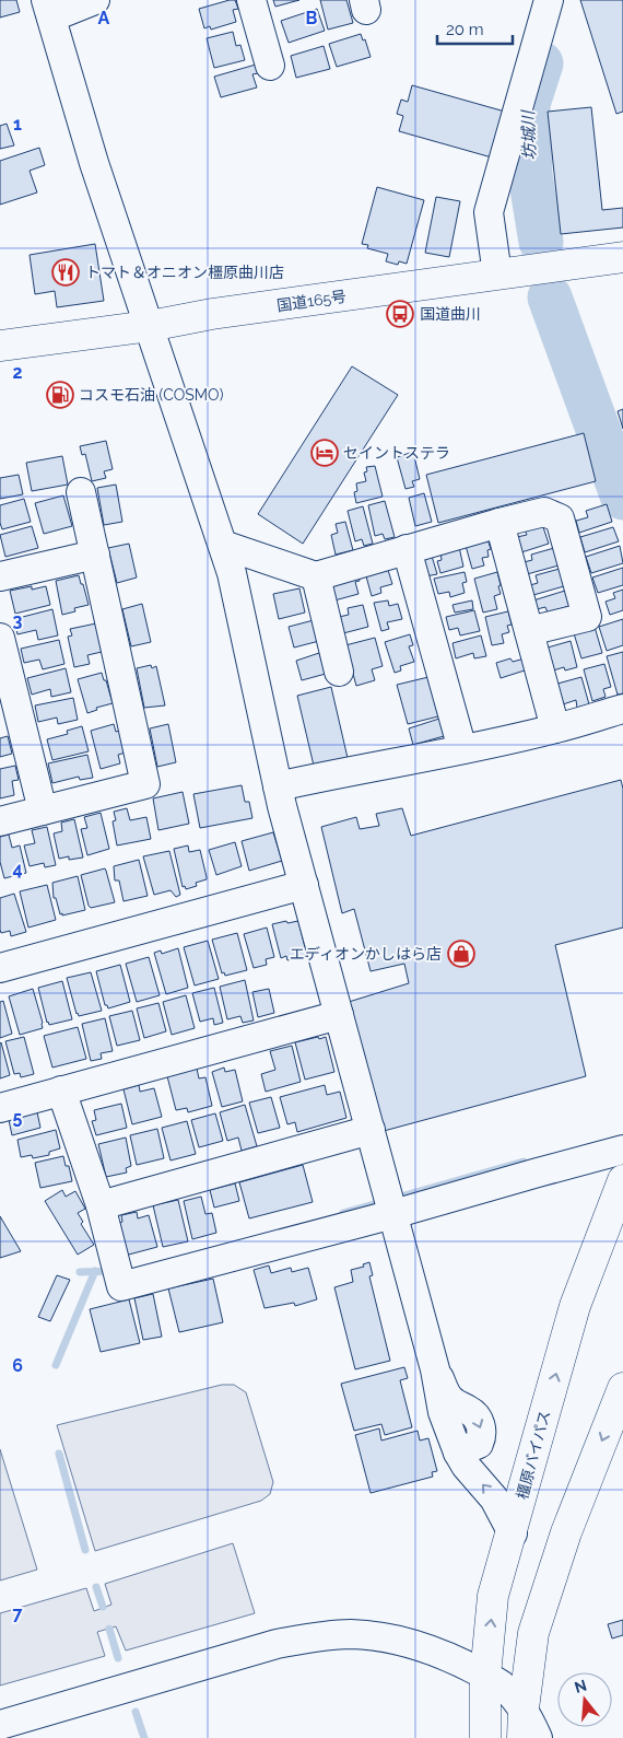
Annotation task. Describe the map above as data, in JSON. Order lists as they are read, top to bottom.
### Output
{
  "streets": {
    "highway": ["国道165号", "橿原バイパス"]
  },
  "water": ["坊城川"],
  "places": {
    "restaurant": ["トマト＆オニオン橿原曲川店"],
    "bus stop": ["国道曲川"],
    "fuel station": ["コスモ石油 (COSMO)"],
    "hotel": ["セイントステラ"],
    "shop": ["エディオンかしはら店"]
  },
  "scale_bar": "20 m",
  "north": "top",
  "grid": {
    "columns": ["A", "B"],
    "rows": [
      "1",
      "2",
      "3",
      "4",
      "5",
      "6",
      "7"
    ]
  }
}
